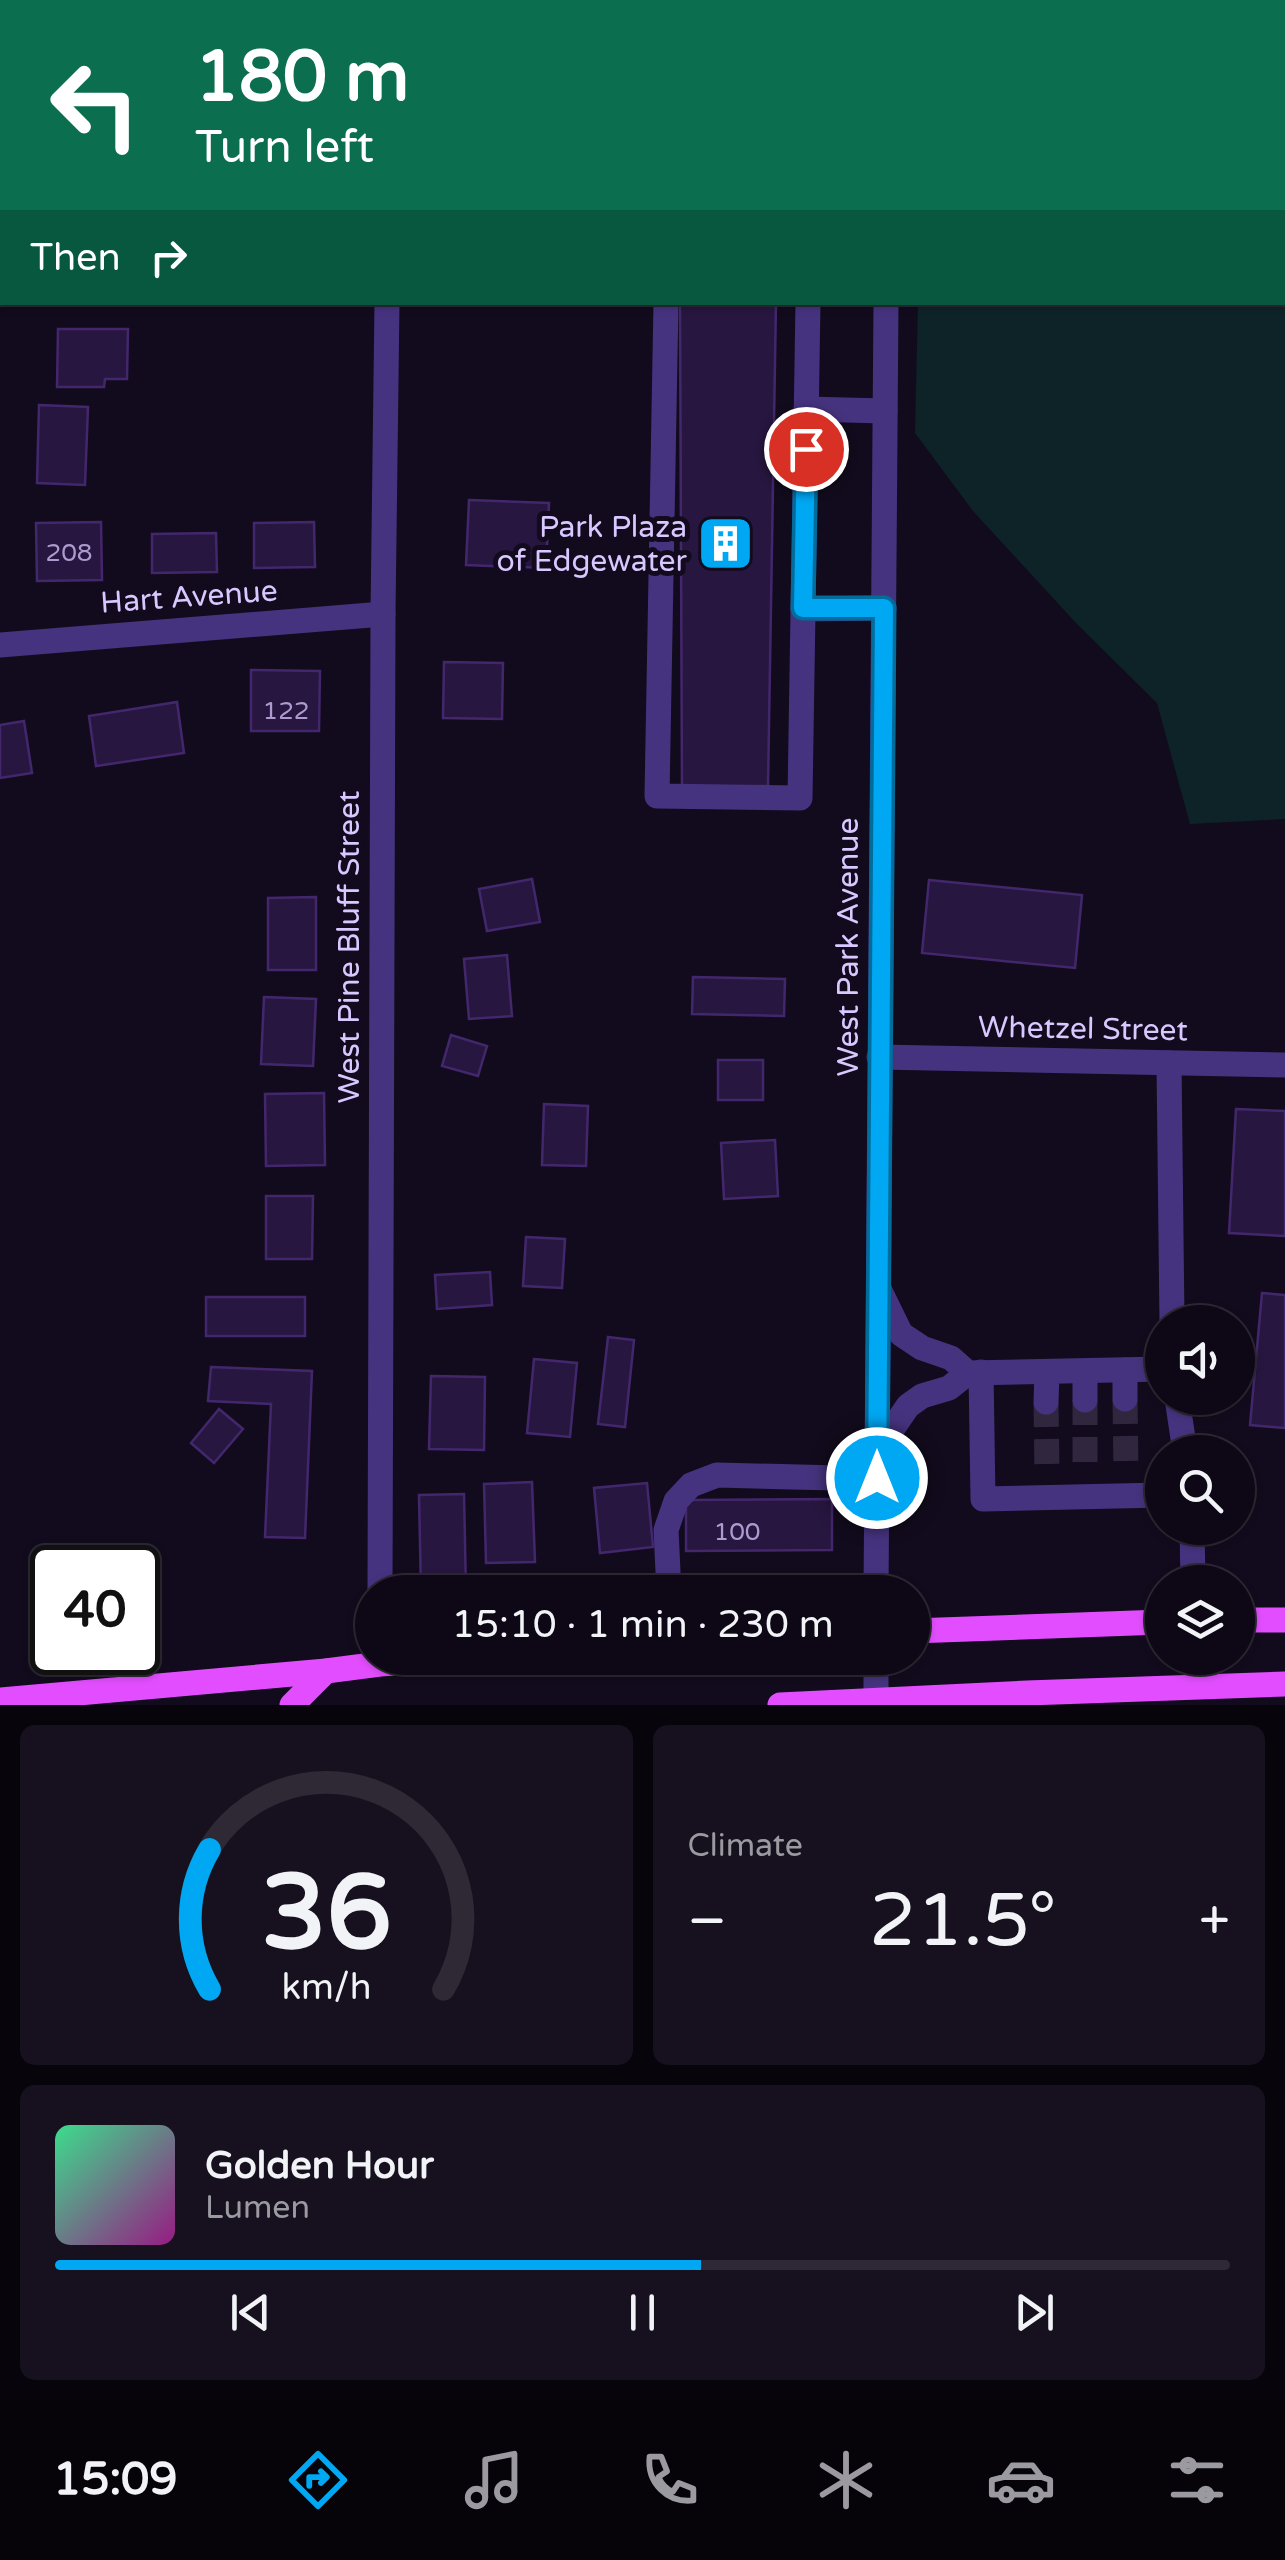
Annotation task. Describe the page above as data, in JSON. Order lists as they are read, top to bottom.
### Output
{
  "streets": {
    "street": [
      "Hart Avenue",
      "West Pine Bluff Street",
      "West Park Avenue",
      "Whetzel Street"
    ]
  },
  "crossings": [
    ["Hart Avenue", "West Pine Bluff Street"],
    ["West Park Avenue", "Whetzel Street"]
  ],
  "places": {
    "building": ["Park Plaza of Edgewater"]
  },
  "house_numbers": ["208", "122", "100"],
  "page": {
    "turn": ["180 m", "Turn left"],
    "then": "Then",
    "limit": "40",
    "trip": "15:10 · 1 min · 230 m",
    "tile": "Climate",
    "heat": ["−", "21.5°", "+"],
    "song": ["Golden Hour", "Lumen"],
    "tabs": "15:09",
    "gauge": ["36", "km/h"]
  }
}
